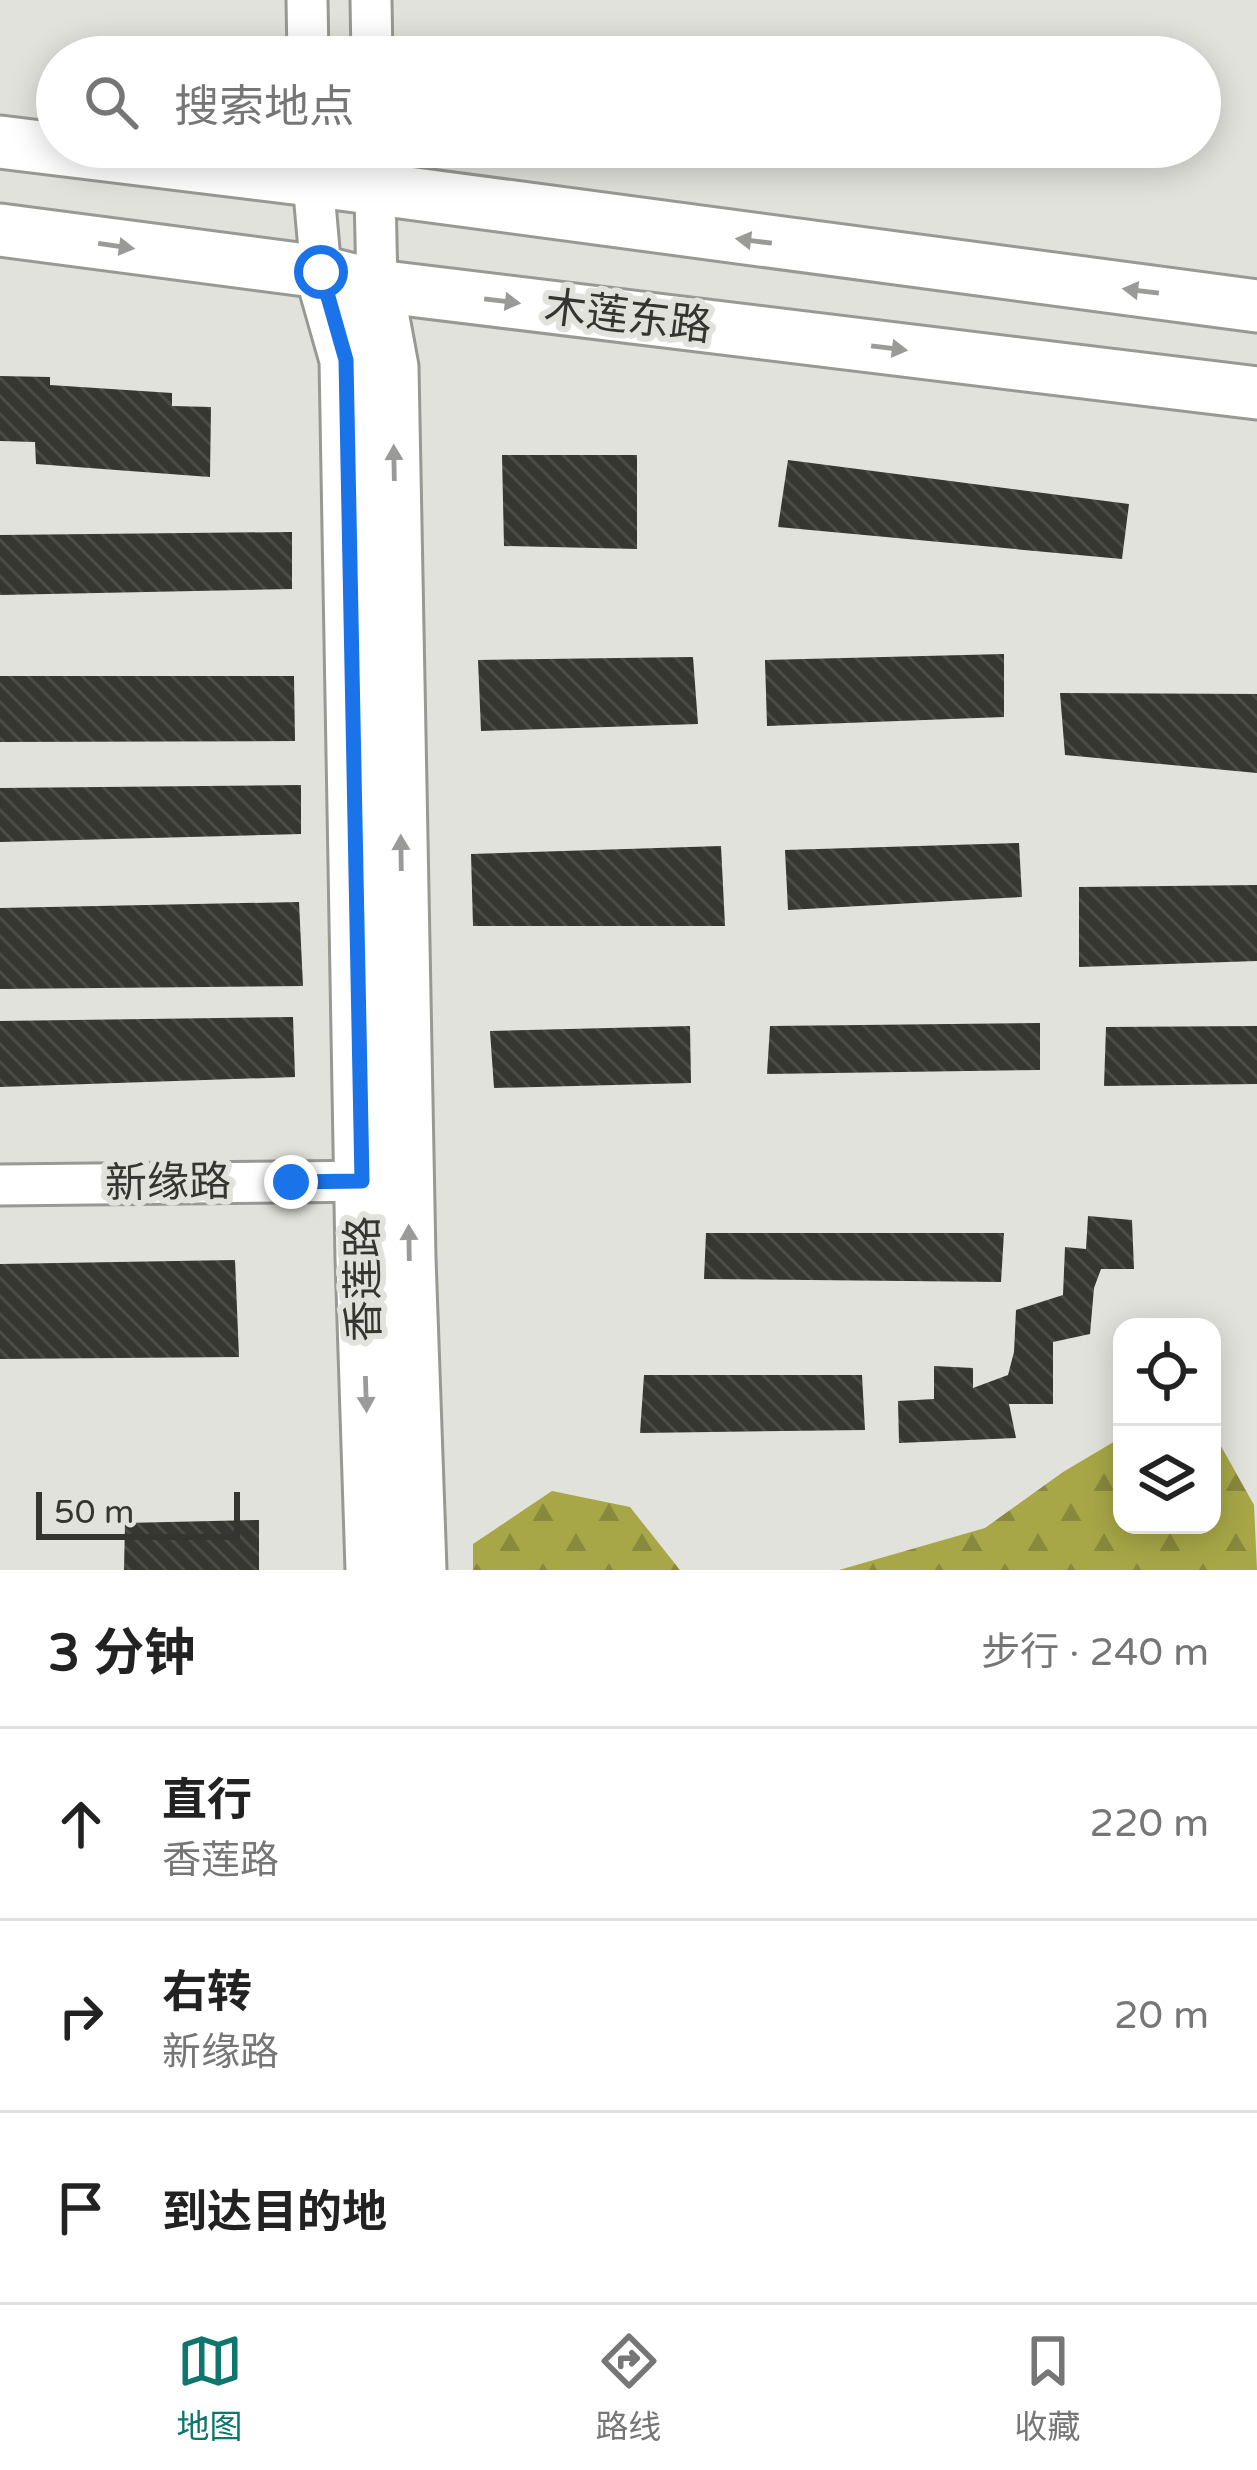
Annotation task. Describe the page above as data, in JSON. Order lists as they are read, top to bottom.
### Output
{
  "streets": {
    "main road": ["木莲东路", "香莲路"],
    "street": ["新缘路"]
  },
  "crossings": [
    ["木莲东路", "香莲路"],
    ["新缘路", "香莲路"]
  ],
  "scale_bar": "50 m",
  "page": {
    "search": "搜索地点",
    "scale": "50 m",
    "heading": ["3 分钟", "步行 · 240 m"],
    "list": [
      ["直行", "香莲路", "220 m"],
      ["右转", "新缘路", "20 m"],
      "到达目的地"
    ],
    "nav": ["地图", "路线", "收藏"]
  }
}
